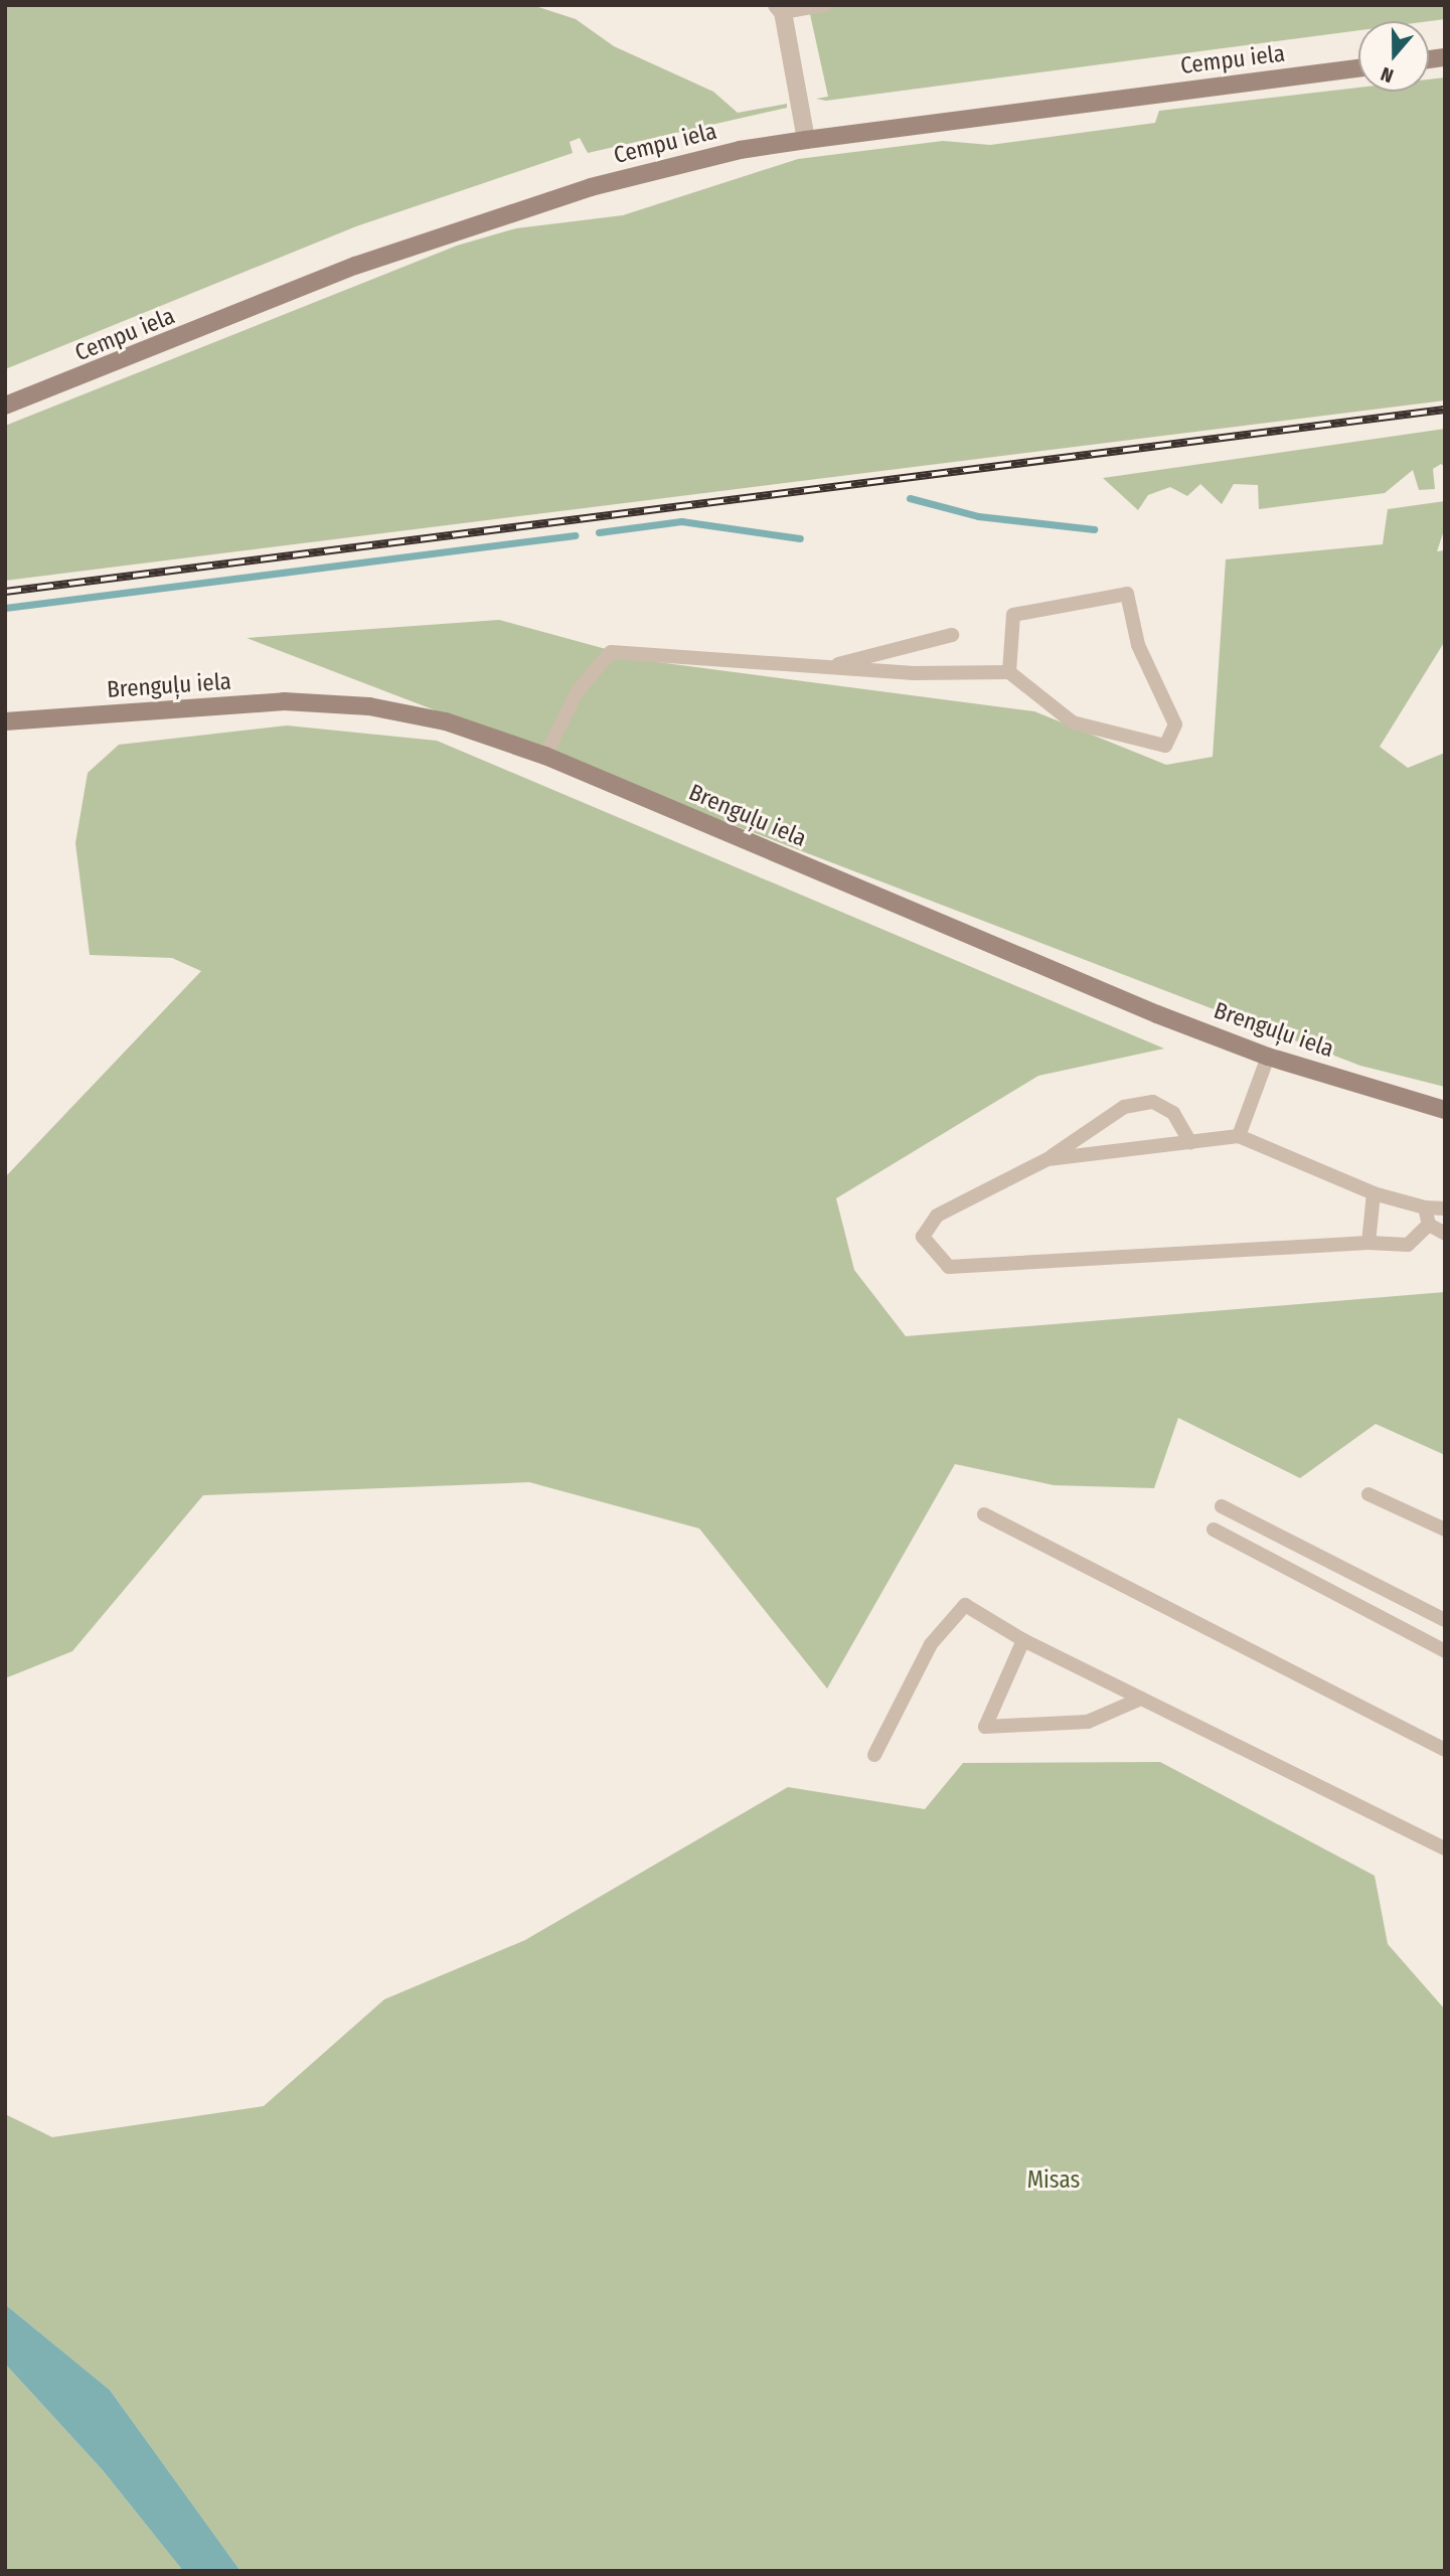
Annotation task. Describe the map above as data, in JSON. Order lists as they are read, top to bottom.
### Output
{
  "streets": {
    "street": ["Cempu iela", "Brenguļu iela"]
  },
  "parks": ["Misas"],
  "north": "bottom"
}
